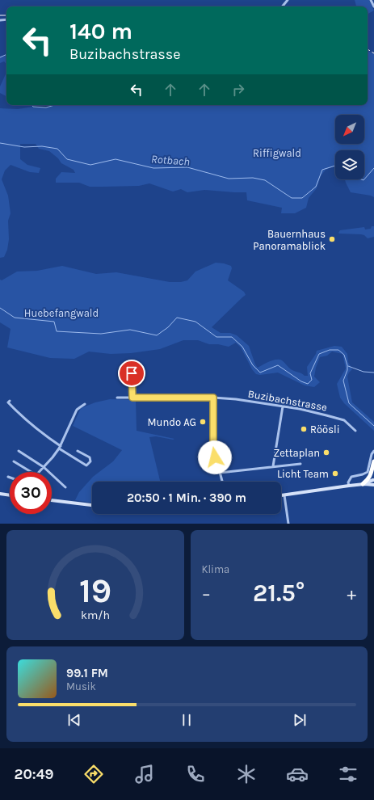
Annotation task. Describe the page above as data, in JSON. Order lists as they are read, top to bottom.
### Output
{
  "streets": {
    "street": ["Buzibachstrasse"]
  },
  "water": ["Rotbach"],
  "parks": ["Riffigwald", "Huebefangwald"],
  "places": [
    "Bauernhaus Panoramablick",
    "Mundo AG",
    "Röösli",
    "Zettaplan",
    "Licht Team"
  ],
  "north": "bottom left",
  "page": {
    "turn": ["140 m", "Buzibachstrasse"],
    "limit": "30",
    "trip": "20:50 · 1 Min. · 390 m",
    "tile": "Klima",
    "heat": ["−", "21.5°", "+"],
    "song": ["99.1 FM", "Musik"],
    "tabs": "20:49",
    "gauge": ["19", "km/h"]
  }
}
